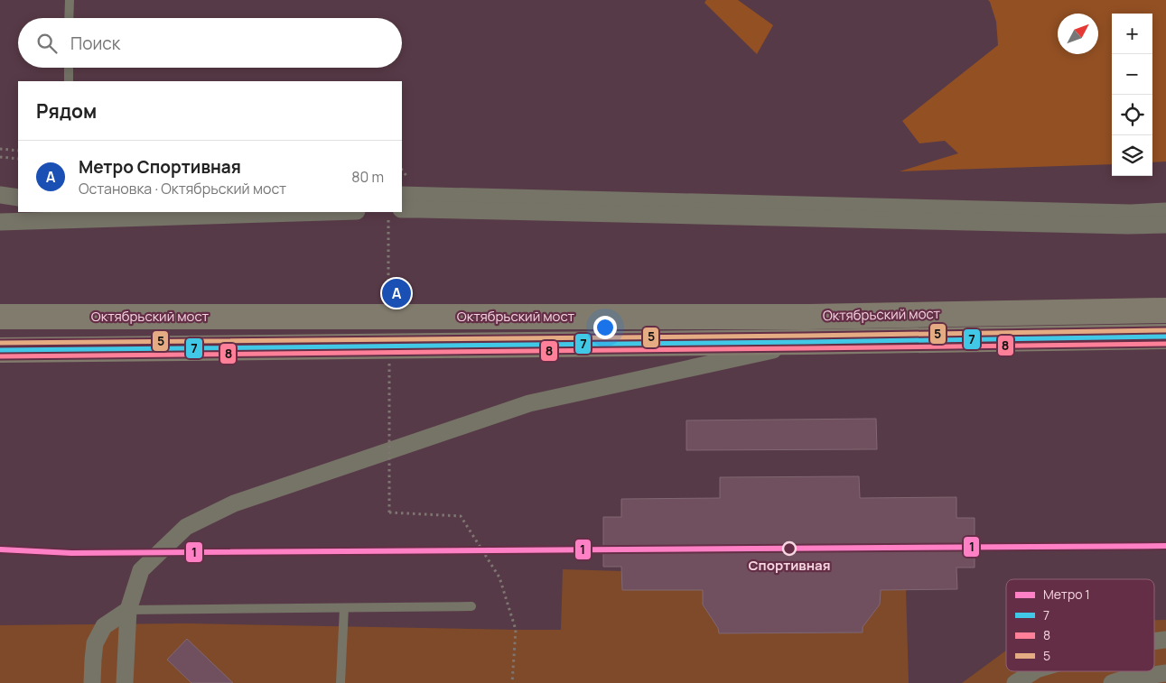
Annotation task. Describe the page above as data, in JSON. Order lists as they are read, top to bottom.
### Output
{
  "streets": {
    "main road": ["Октябрьский мост"]
  },
  "places": ["Спортивная"],
  "lines": [
    "transit line 5",
    "transit line 7",
    "transit line 8",
    "metro line 1"
  ],
  "legend": [
    "Метро 1",
    "7",
    "8",
    "5"
  ],
  "north": "top right",
  "page": {
    "map_buttons": ["+", "−"],
    "search": "Поиск",
    "heading": "Рядом",
    "list": [
      {
        "mark": "A",
        "name": "Метро Спортивная",
        "note": "Остановка · Октябрьский мост",
        "value": "80 m"
      }
    ],
    "pins": "A"
  }
}
